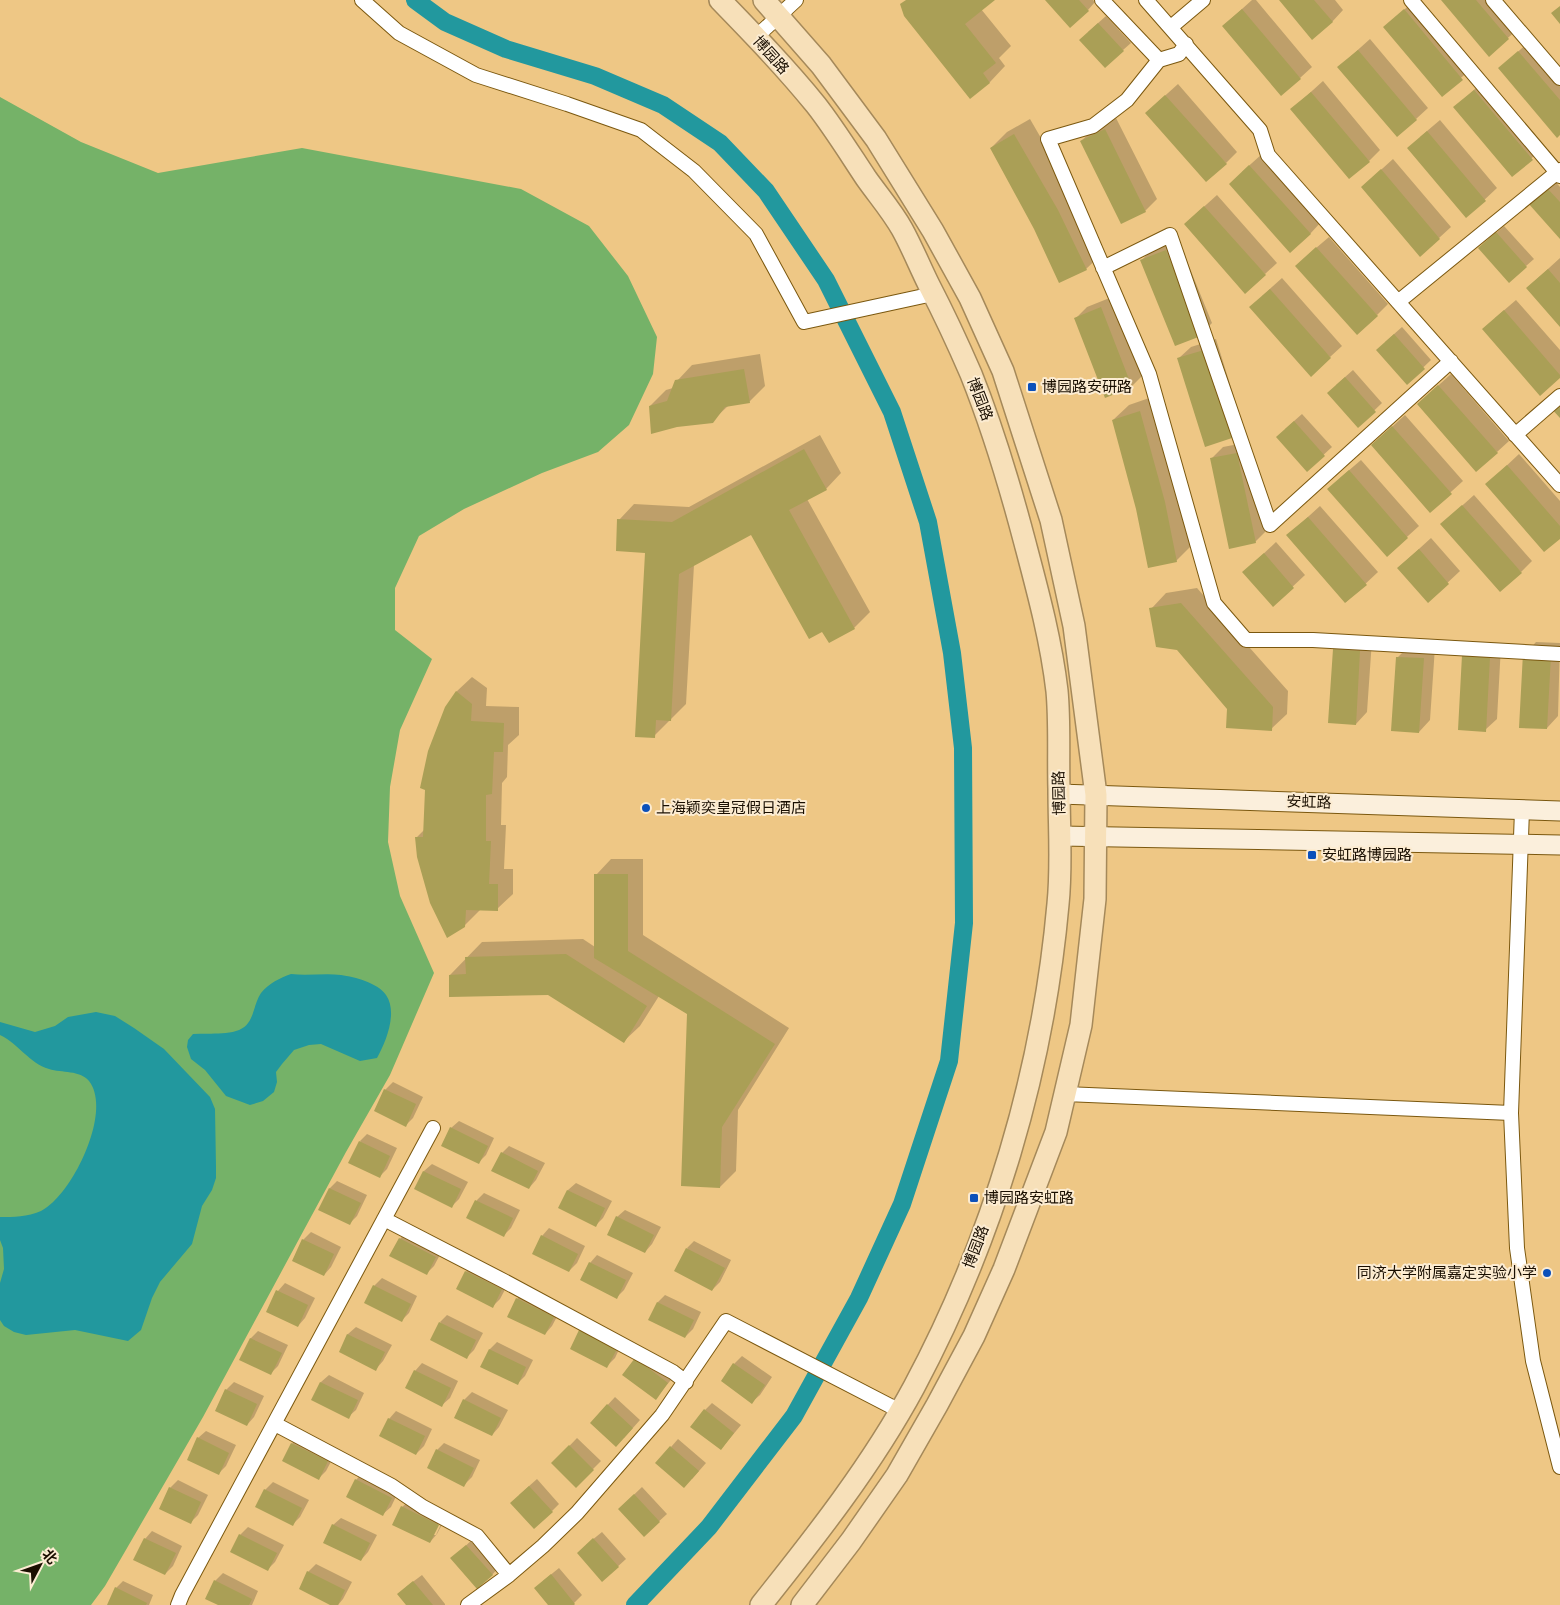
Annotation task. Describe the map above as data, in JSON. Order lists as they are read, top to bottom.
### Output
{
  "streets": {
    "main road": ["博园路", "安虹路"]
  },
  "crossings": [
    ["博园路", "安虹路"]
  ],
  "places": {
    "transit": ["博园路安研路", "安虹路博园路", "博园路安虹路"],
    "other": ["上海颖奕皇冠假日酒店", "同济大学附属嘉定实验小学"]
  },
  "north": "top right"
}
